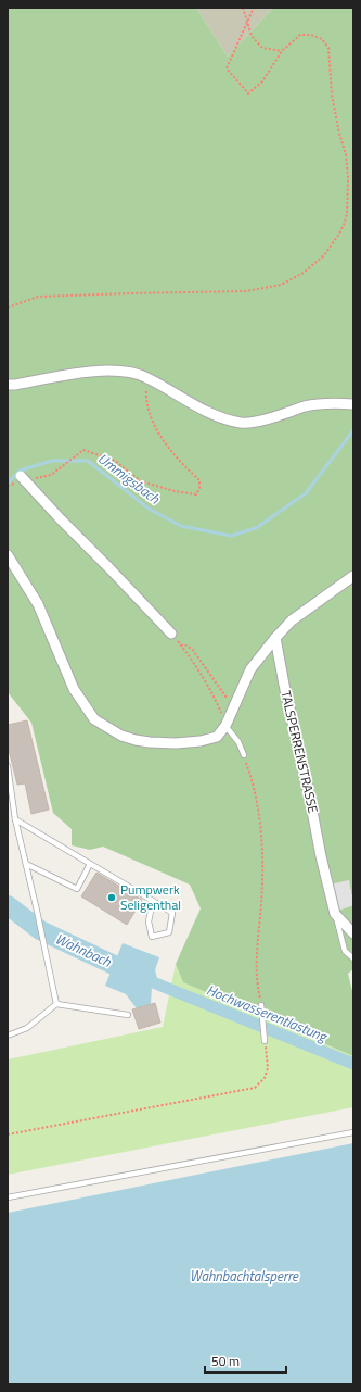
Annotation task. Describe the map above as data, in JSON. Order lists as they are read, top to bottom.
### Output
{
  "streets": {
    "street": ["TALSPERRENSTRASSE"]
  },
  "water": [
    "Ummigsbach",
    "Wahnbach",
    "Hochwasserentlastung",
    "Wahnbachtalsperre"
  ],
  "places": ["Pumpwerk Seligenthal"],
  "scale_bar": "50 m"
}
